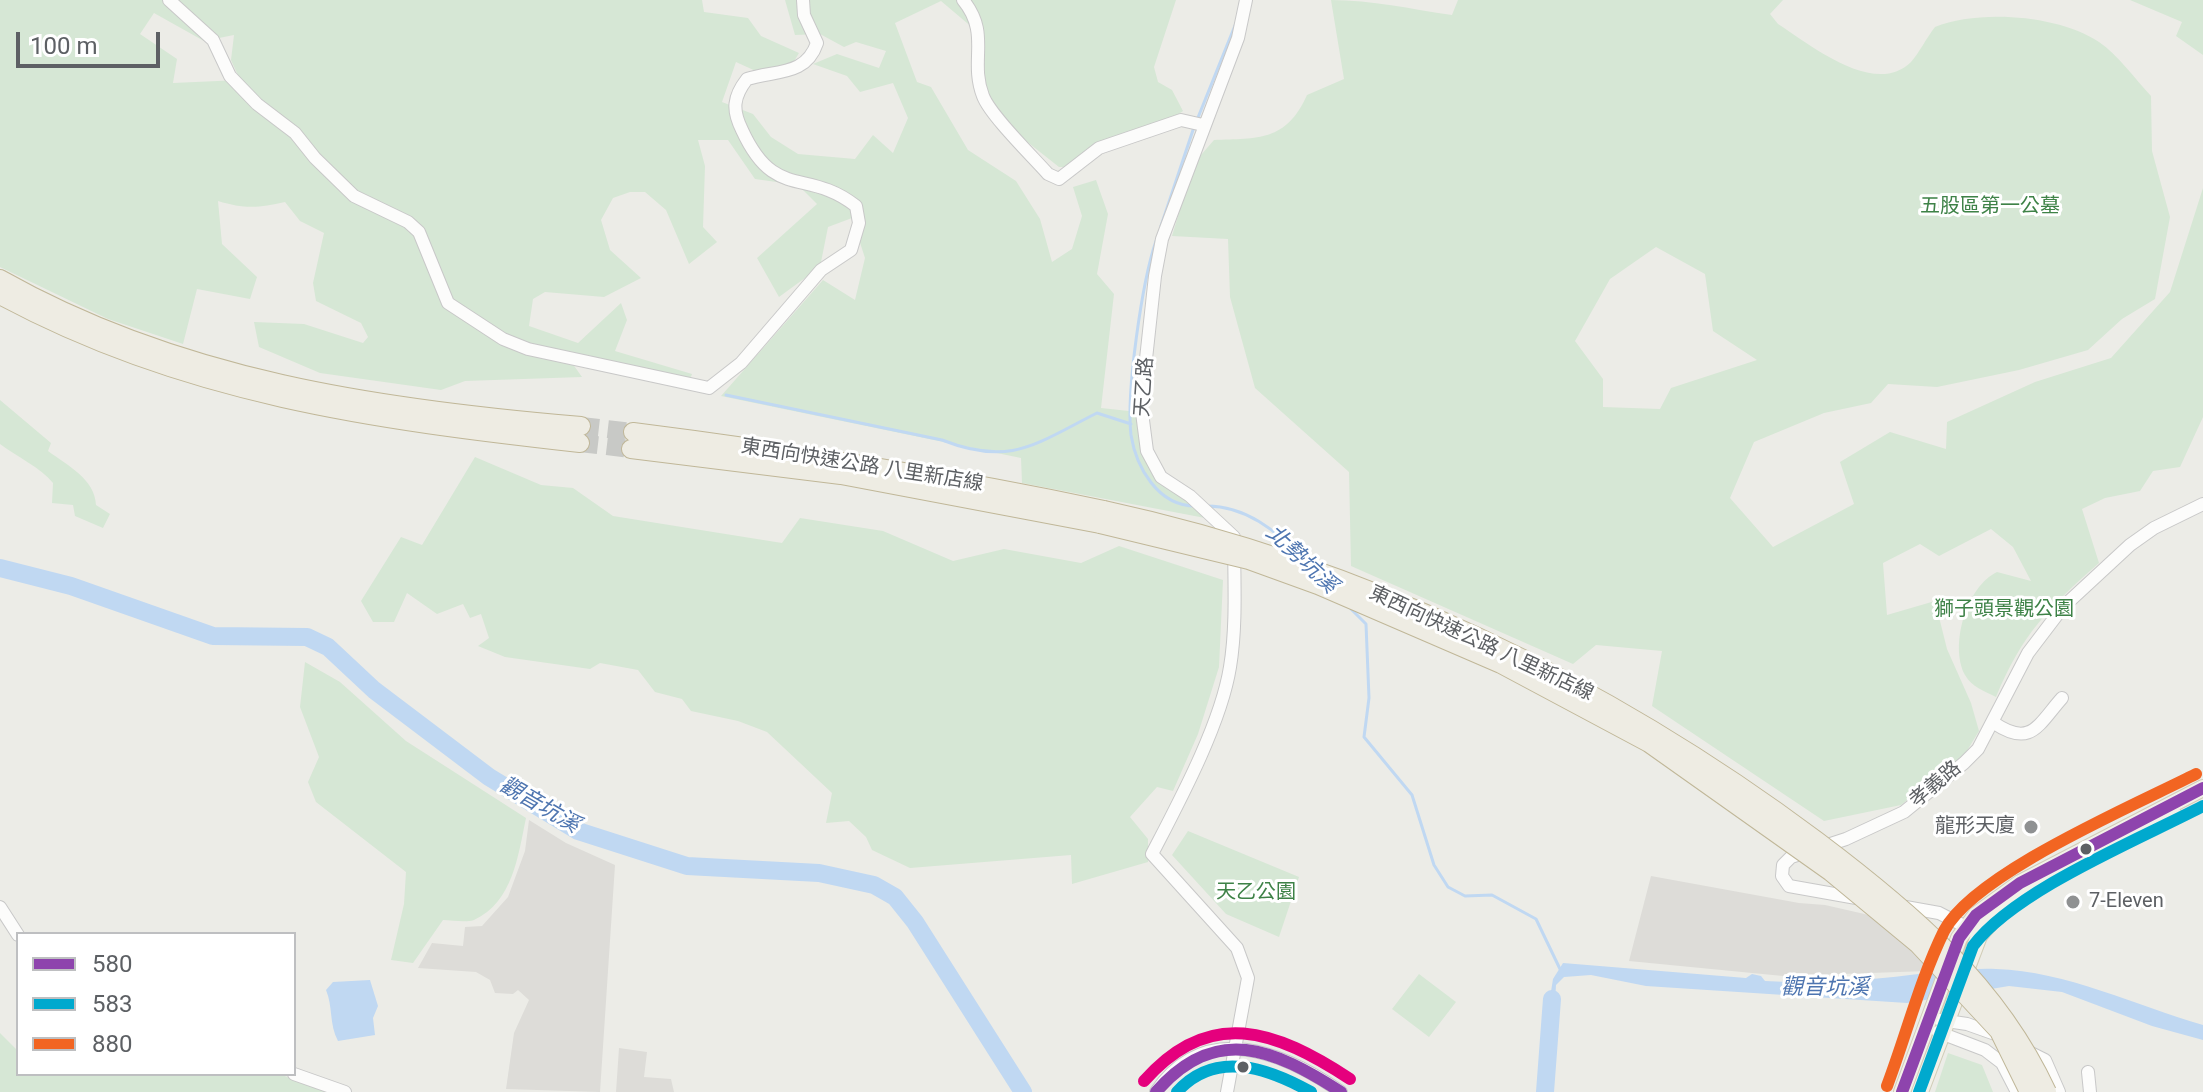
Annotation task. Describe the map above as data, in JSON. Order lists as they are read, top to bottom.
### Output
{
  "streets": {
    "highway": ["東西向快速公路 八里新店線"],
    "street": ["天乙路", "孝義路"]
  },
  "water": ["北勢坑溪", "觀音坑溪"],
  "parks": ["五股區第一公墓", "獅子頭景觀公園", "天乙公園"],
  "places": ["龍形天廈", "7-Eleven"],
  "lines": ["transit line 880", "transit line 580", "transit line 583"],
  "legend": ["580", "583", "880"],
  "scale_bar": "100 m"
}
